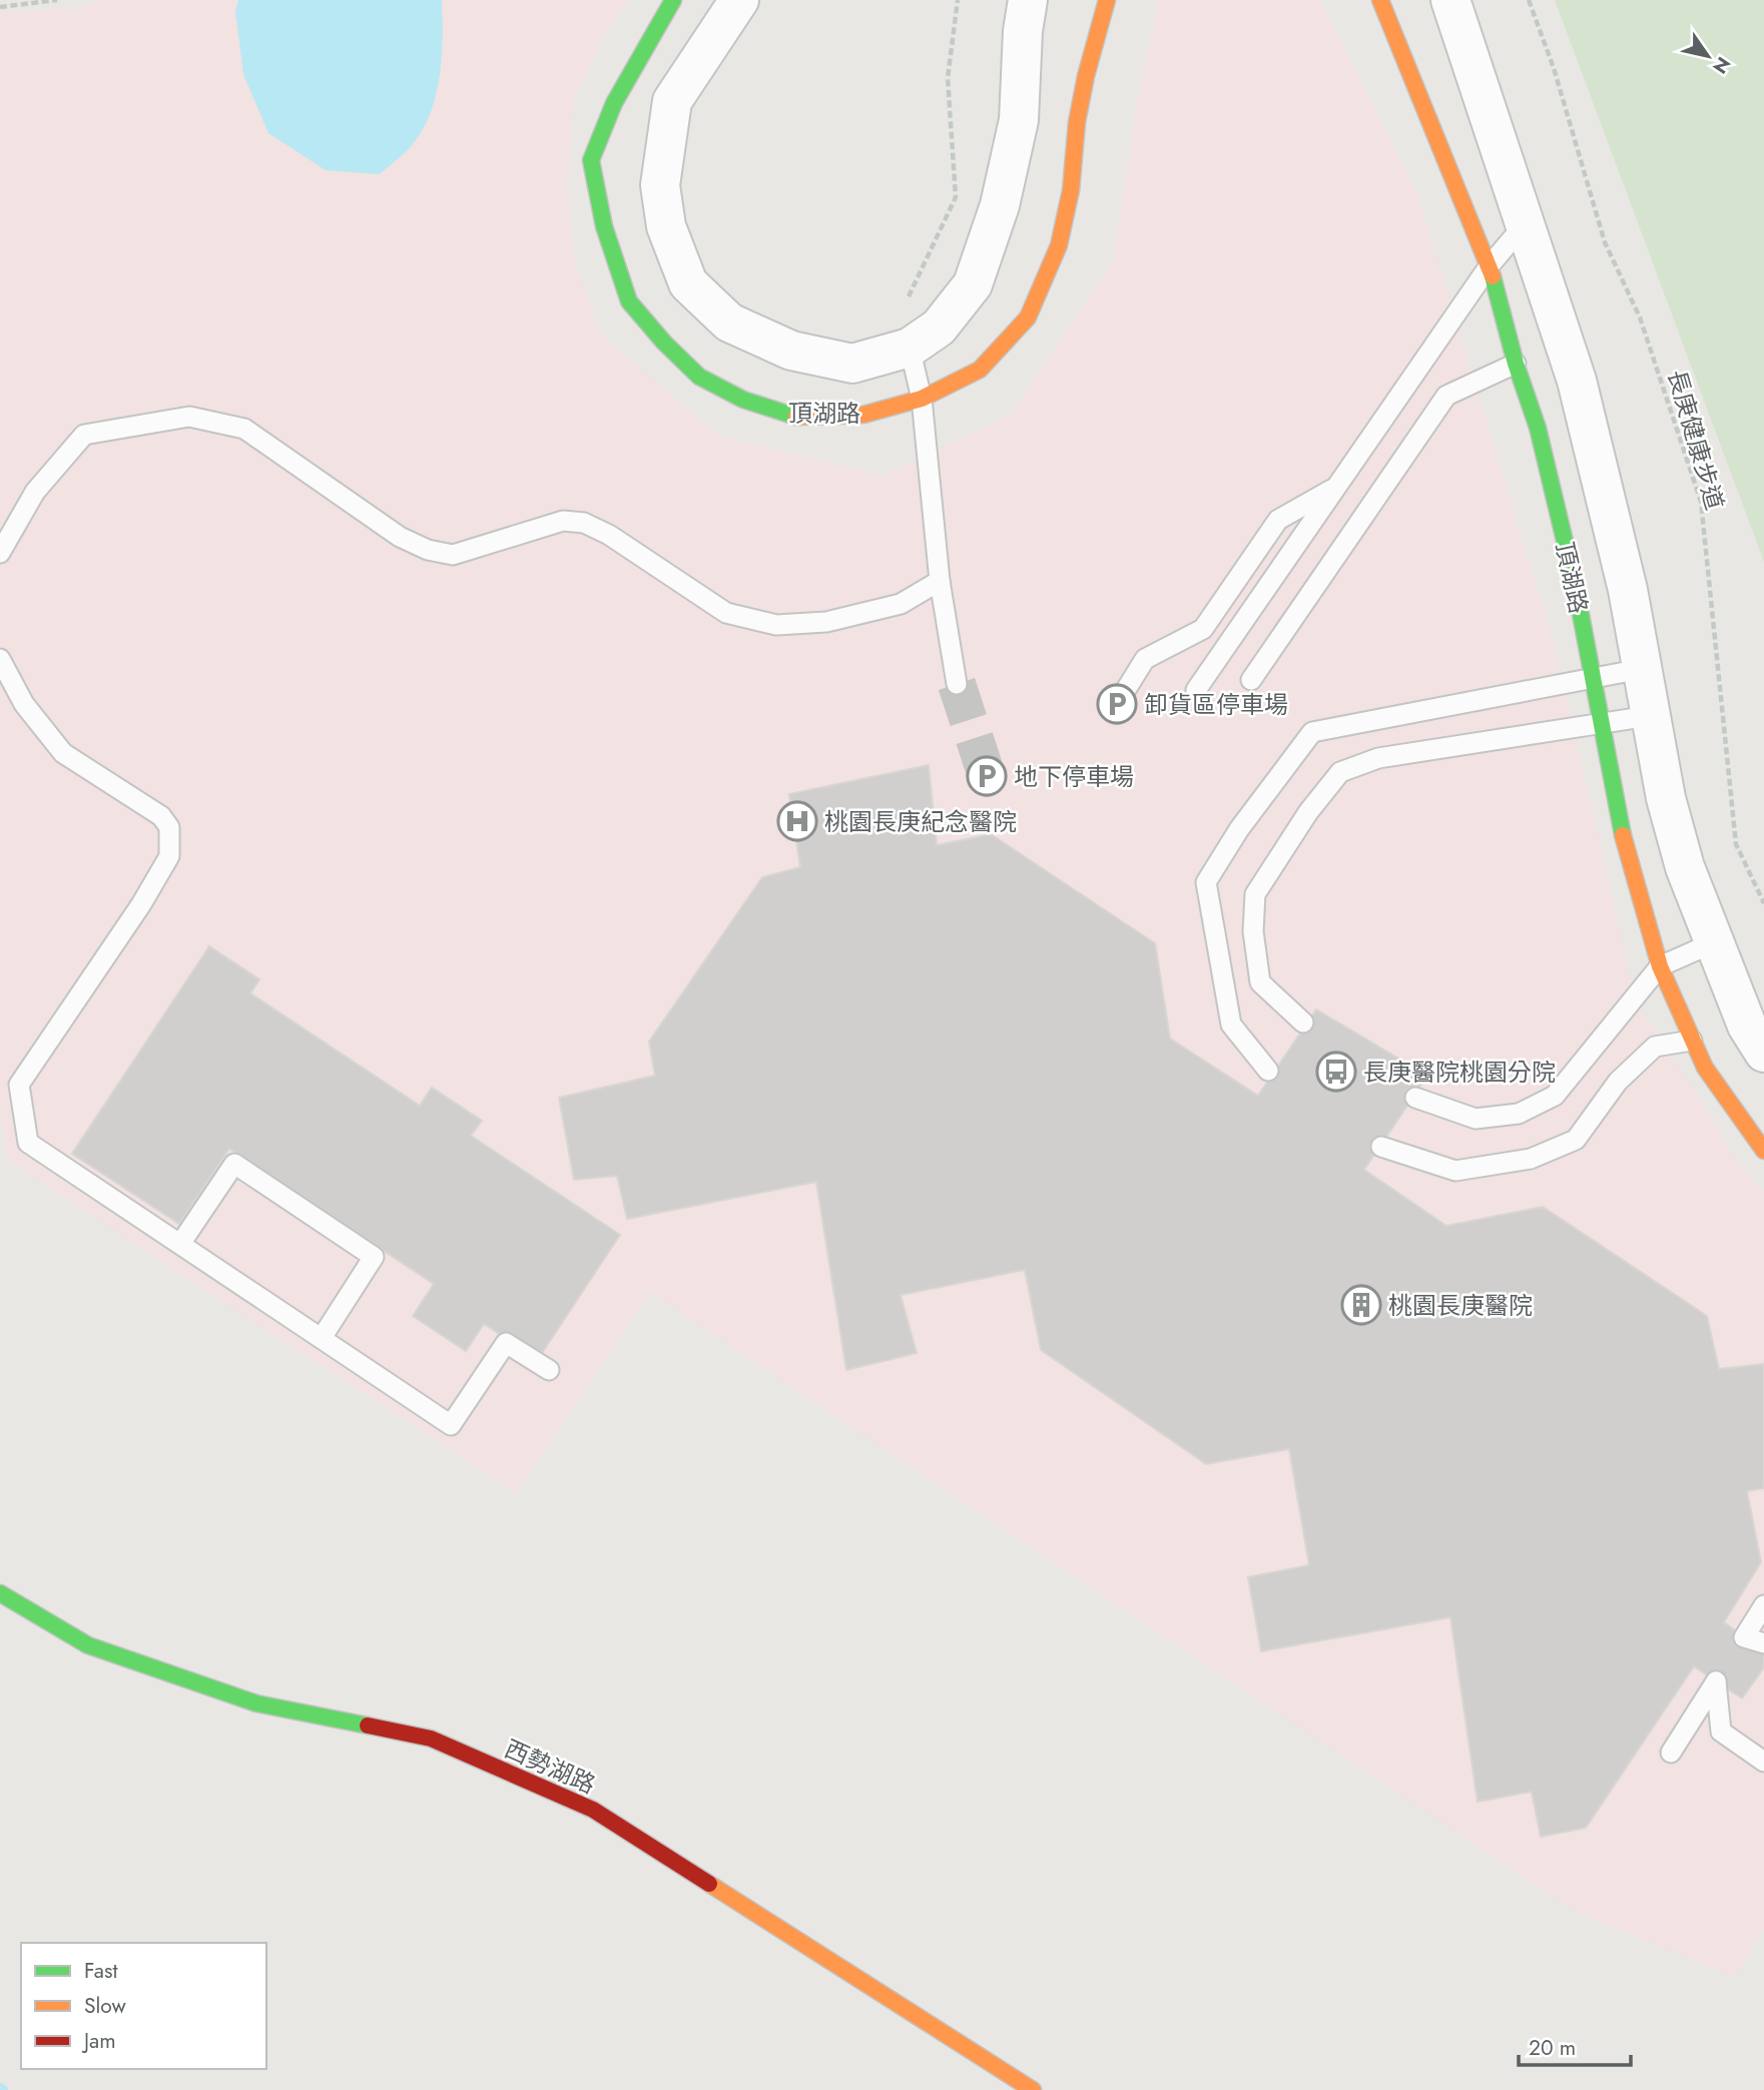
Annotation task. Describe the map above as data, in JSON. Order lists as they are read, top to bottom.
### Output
{
  "streets": {
    "street": ["頂湖路", "西勢湖路"],
    "path": ["長庚健康步道"]
  },
  "places": {
    "parking": ["卸貨區停車場", "地下停車場"],
    "hospital": ["桃園長庚紀念醫院"],
    "bus stop": ["長庚醫院桃園分院"],
    "building": ["桃園長庚醫院"]
  },
  "legend": ["Fast", "Slow", "Jam"],
  "scale_bar": "20 m",
  "north": "bottom right"
}
